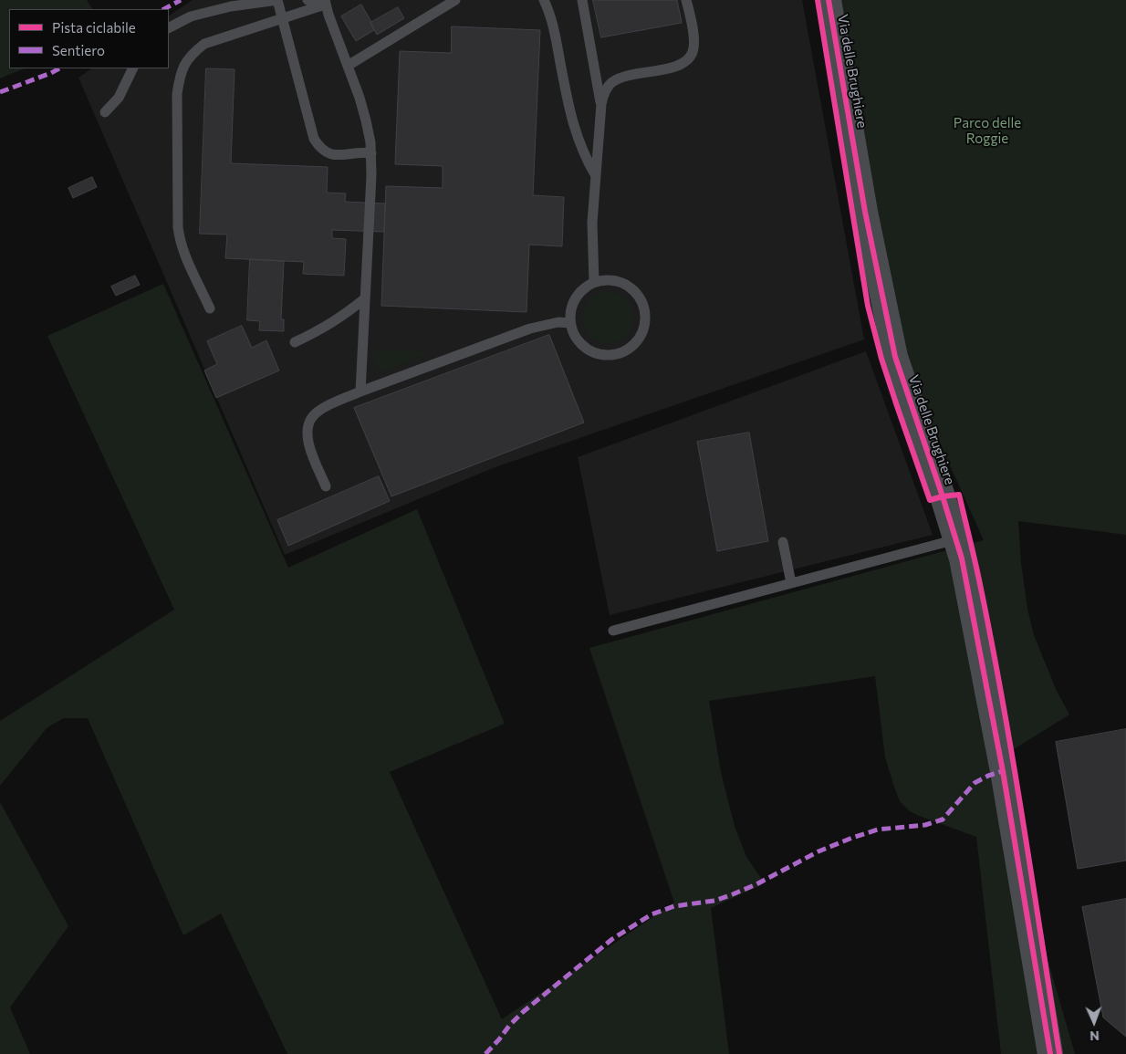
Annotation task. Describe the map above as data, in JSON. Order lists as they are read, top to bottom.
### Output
{
  "streets": {
    "street": ["Via delle Brughiere"]
  },
  "parks": ["Parco delle Roggie"],
  "legend": ["Pista ciclabile", "Sentiero"],
  "north": "bottom"
}
